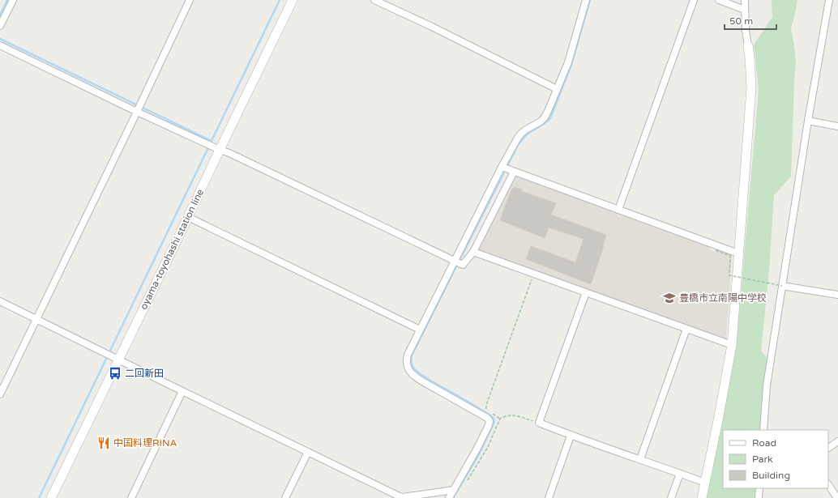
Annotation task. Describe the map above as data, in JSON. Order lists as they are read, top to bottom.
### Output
{
  "streets": {
    "main road": ["oyama-toyohashi station line"]
  },
  "places": {
    "school or university": ["豊橋市立南陽中学校"],
    "bus stop": ["二回新田"],
    "restaurant": ["中国料理RINA"]
  },
  "legend": ["Road", "Park", "Building"],
  "scale_bar": "50 m"
}
